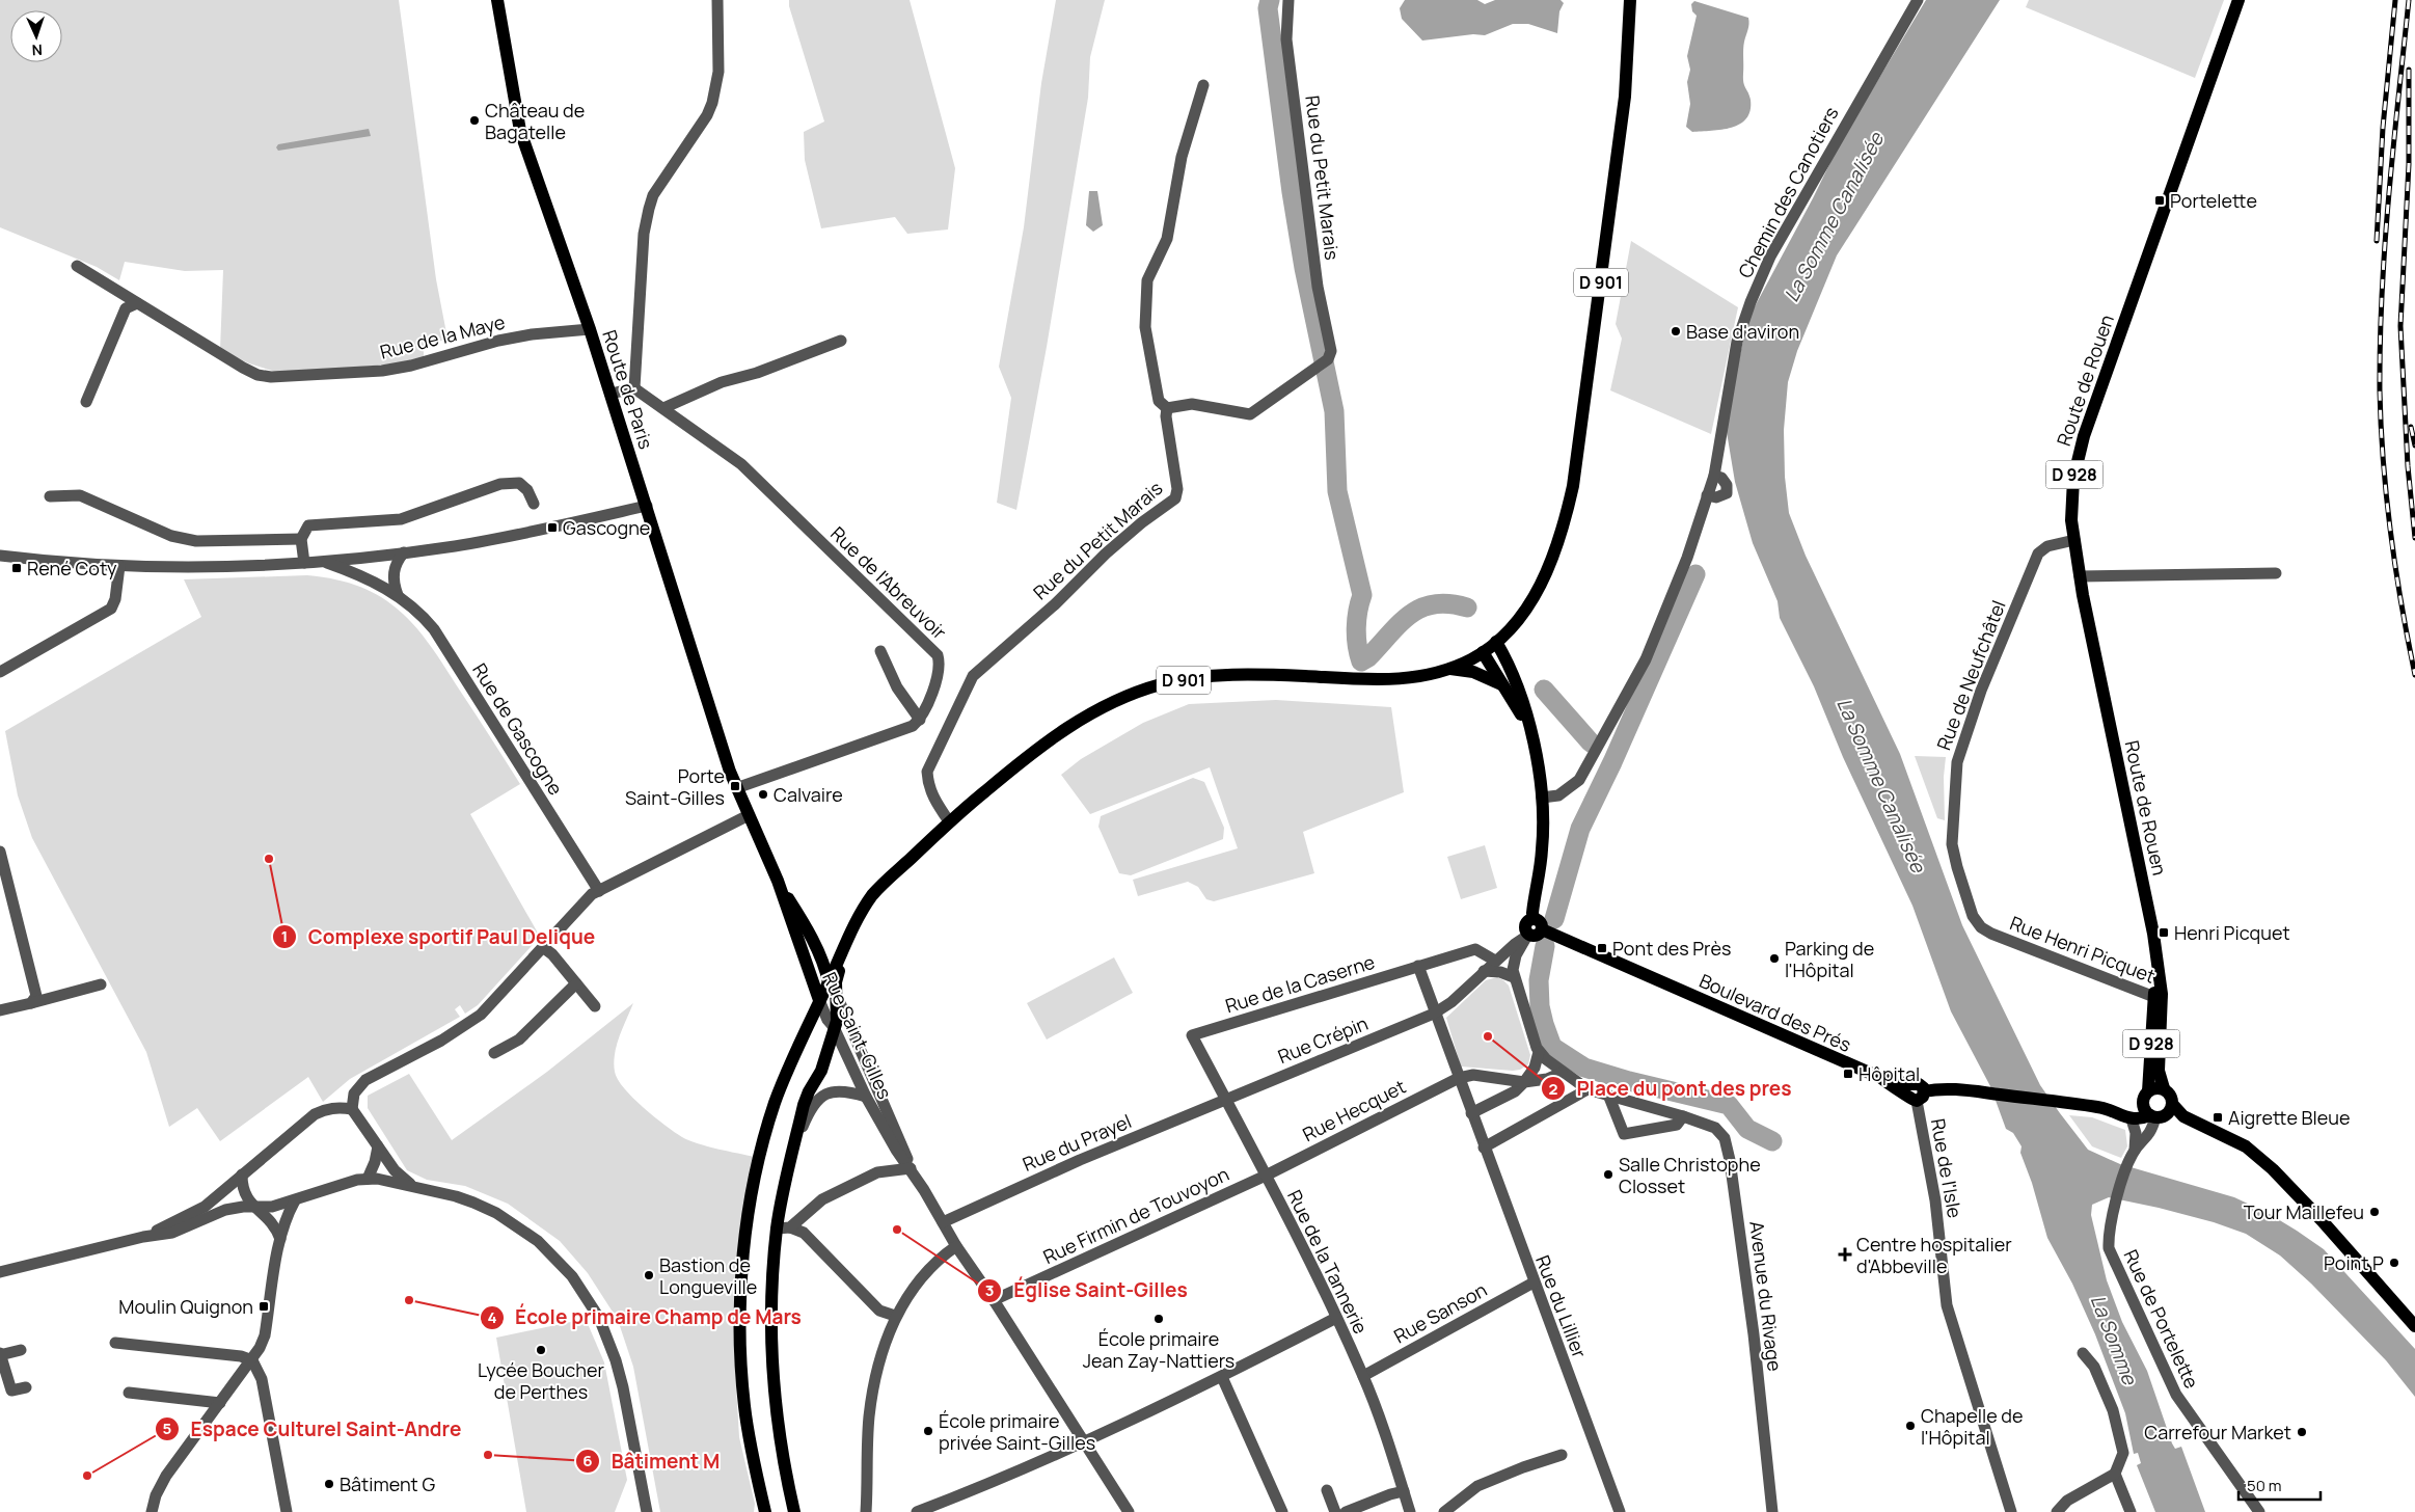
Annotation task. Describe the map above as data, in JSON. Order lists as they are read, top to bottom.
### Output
{
  "streets": {
    "main road": [
      "D 901",
      "Route de Rouen",
      "Route de Paris",
      "D 928",
      "Boulevard des Prés",
      "Rue Saint-Gilles"
    ],
    "street": [
      "Rue du Petit Marais",
      "Chemin des Canotiers",
      "Rue de la Maye",
      "Rue de l'Abreuvoir",
      "Rue de Neufchâtel",
      "Rue de Gascogne",
      "Rue Henri Picquet",
      "Rue de la Caserne",
      "Rue Crépin",
      "Rue Hecquet",
      "Rue du Prayel",
      "Rue de l'Isle",
      "Rue Firmin de Touvoyon",
      "Rue de la Tannerie",
      "Avenue du Rivage",
      "Rue du Lillier",
      "Rue Sanson",
      "Rue de Portelette"
    ]
  },
  "crossings": [
    ["Rue du Petit Marais", "D 901"],
    ["D 901", "Rue Saint-Gilles"],
    ["Rue de la Maye", "Route de Paris"],
    ["Route de Rouen", "Rue de Neufchâtel"],
    ["Route de Rouen", "Rue Henri Picquet"],
    ["Route de Rouen", "Boulevard des Prés"],
    ["Route de Rouen", "Rue de Portelette"],
    ["Route de Paris", "Rue Saint-Gilles"],
    ["Rue de Neufchâtel", "Rue Henri Picquet"],
    ["Rue de la Caserne", "Rue Crépin"],
    ["Rue de la Caserne", "Rue de la Tannerie"],
    ["Rue de la Caserne", "Rue du Lillier"],
    ["Boulevard des Prés", "Rue de l'Isle"],
    ["Boulevard des Prés", "Rue de Portelette"],
    ["Rue Saint-Gilles", "Rue du Prayel"],
    ["Rue Saint-Gilles", "Rue Firmin de Touvoyon"],
    ["Rue Crépin", "Rue du Prayel"],
    ["Rue Crépin", "Rue de la Tannerie"],
    ["Rue Crépin", "Rue du Lillier"],
    ["Rue Hecquet", "Rue Firmin de Touvoyon"],
    ["Rue Hecquet", "Rue de la Tannerie"],
    ["Rue Hecquet", "Rue du Lillier"],
    ["Rue du Prayel", "Rue de la Tannerie"],
    ["Rue Firmin de Touvoyon", "Rue de la Tannerie"],
    ["Rue de la Tannerie", "Rue Sanson"],
    ["Rue du Lillier", "Rue Sanson"]
  ],
  "water": ["La Somme Canalisée", "La Somme"],
  "places": {
    "other": [
      "Château de Bagatelle",
      "Base d'aviron",
      "Calvaire",
      "Complexe sportif Paul Delique",
      "Parking de l'Hôpital",
      "Place du pont des pres",
      "Salle Christophe Closset",
      "Tour Maillefeu",
      "Église Saint-Gilles",
      "Point P",
      "Bastion de Longueville",
      "École primaire Champ de Mars",
      "École primaire Jean Zay-Nattiers",
      "Lycée Boucher de Perthes",
      "Chapelle de l'Hôpital",
      "École primaire privée Saint-Gilles",
      "Carrefour Market",
      "Bâtiment M",
      "Espace Culturel Saint-Andre",
      "Bâtiment G"
    ],
    "transit": [
      "Portelette",
      "Gascogne",
      "René Coty",
      "Porte Saint-Gilles",
      "Henri Picquet",
      "Pont des Près",
      "Hôpital",
      "Aigrette Bleue",
      "Moulin Quignon"
    ],
    "health": ["Centre hospitalier d'Abbeville"]
  },
  "scale_bar": "50 m",
  "north": "bottom"
}
